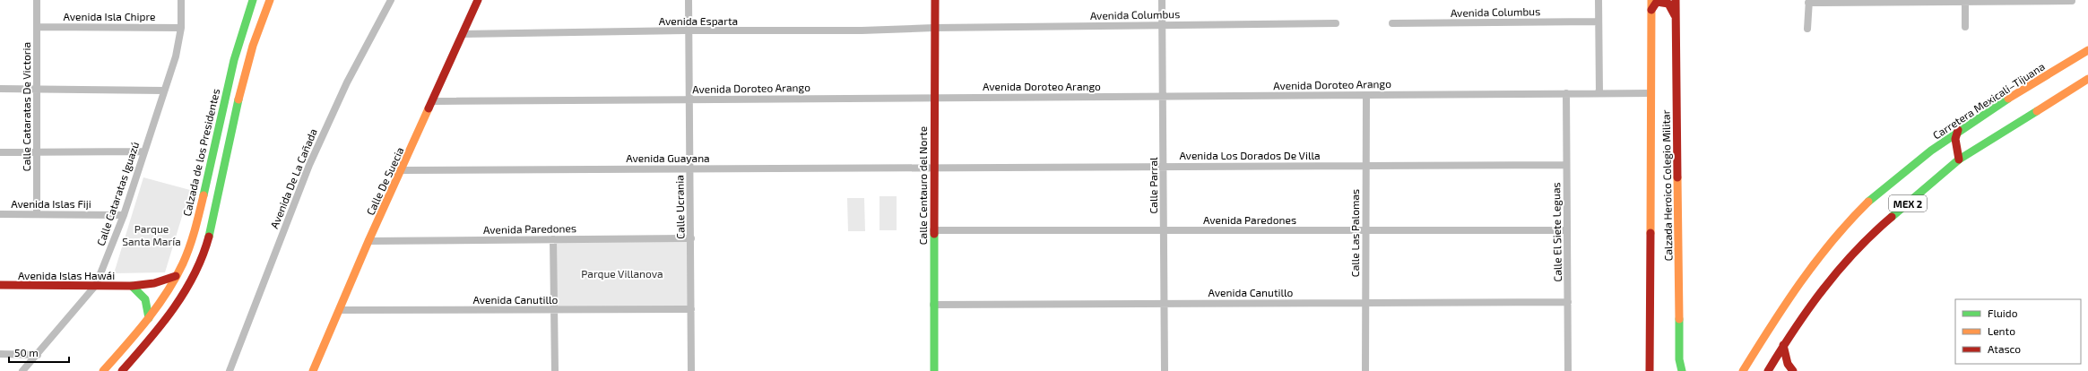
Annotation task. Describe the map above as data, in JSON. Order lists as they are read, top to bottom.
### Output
{
  "streets": {
    "main road": [
      "Carretera Mexicali–Tijuana",
      "Calzada de los Presidentes",
      "Calle De Suecia",
      "Calle Centauro del Norte",
      "Calzada Heroico Colegio Militar",
      "MEX 2",
      "Avenida Islas Hawái"
    ],
    "street": [
      "Avenida Columbus",
      "Avenida Isla Chipre",
      "Avenida Esparta",
      "Avenida Doroteo Arango",
      "Calle Cataratas De Victoria",
      "Avenida Los Dorados De Villa",
      "Avenida Guayana",
      "Avenida De La Cañada",
      "Calle Parral",
      "Calle Cataratas Iguazú",
      "Avenida Islas Fiji",
      "Calle Ucrania",
      "Avenida Paredones",
      "Calle El Siete Leguas",
      "Calle Las Palomas",
      "Avenida Canutillo"
    ]
  },
  "crossings": [
    ["Avenida Columbus", "Avenida Esparta"],
    ["Avenida Columbus", "Calle Centauro del Norte"],
    ["Avenida Columbus", "Calle Parral"],
    ["Avenida Isla Chipre", "Calle Cataratas De Victoria"],
    ["Avenida Isla Chipre", "Calle Cataratas Iguazú"],
    ["Avenida Esparta", "Calle De Suecia"],
    ["Avenida Esparta", "Calle Centauro del Norte"],
    ["Avenida Esparta", "Calle Ucrania"],
    ["Avenida Doroteo Arango", "Calle De Suecia"],
    ["Avenida Doroteo Arango", "Calle Centauro del Norte"],
    ["Avenida Doroteo Arango", "Calle Parral"],
    ["Avenida Doroteo Arango", "Calzada Heroico Colegio Militar"],
    ["Avenida Doroteo Arango", "Calle Ucrania"],
    ["Avenida Doroteo Arango", "Calle El Siete Leguas"],
    ["Avenida Doroteo Arango", "Calle Las Palomas"],
    ["Calle Cataratas De Victoria", "Avenida Islas Fiji"],
    ["Calzada de los Presidentes", "Avenida Islas Hawái"],
    ["Avenida Los Dorados De Villa", "Avenida Guayana"],
    ["Avenida Los Dorados De Villa", "Calle Centauro del Norte"],
    ["Avenida Los Dorados De Villa", "Calle Parral"],
    ["Avenida Los Dorados De Villa", "Calle El Siete Leguas"],
    ["Avenida Los Dorados De Villa", "Calle Las Palomas"],
    ["Avenida Guayana", "Calle De Suecia"],
    ["Avenida Guayana", "Calle Centauro del Norte"],
    ["Avenida Guayana", "Calle Ucrania"],
    ["Calle De Suecia", "Avenida Paredones"],
    ["Calle De Suecia", "Avenida Canutillo"],
    ["Calle Centauro del Norte", "Avenida Paredones"],
    ["Calle Centauro del Norte", "Avenida Canutillo"],
    ["Calle Parral", "Avenida Paredones"],
    ["Calle Parral", "Avenida Canutillo"],
    ["Calle Cataratas Iguazú", "Avenida Islas Fiji"],
    ["Calle Cataratas Iguazú", "Avenida Islas Hawái"],
    ["Calle Ucrania", "Avenida Paredones"],
    ["Calle Ucrania", "Avenida Canutillo"],
    ["Avenida Paredones", "Calle El Siete Leguas"],
    ["Avenida Paredones", "Calle Las Palomas"],
    ["Calle El Siete Leguas", "Avenida Canutillo"],
    ["Calle Las Palomas", "Avenida Canutillo"]
  ],
  "parks": ["Parque Santa María", "Parque Villanova"],
  "legend": ["Fluido", "Lento", "Atasco"],
  "scale_bar": "50 m"
}
